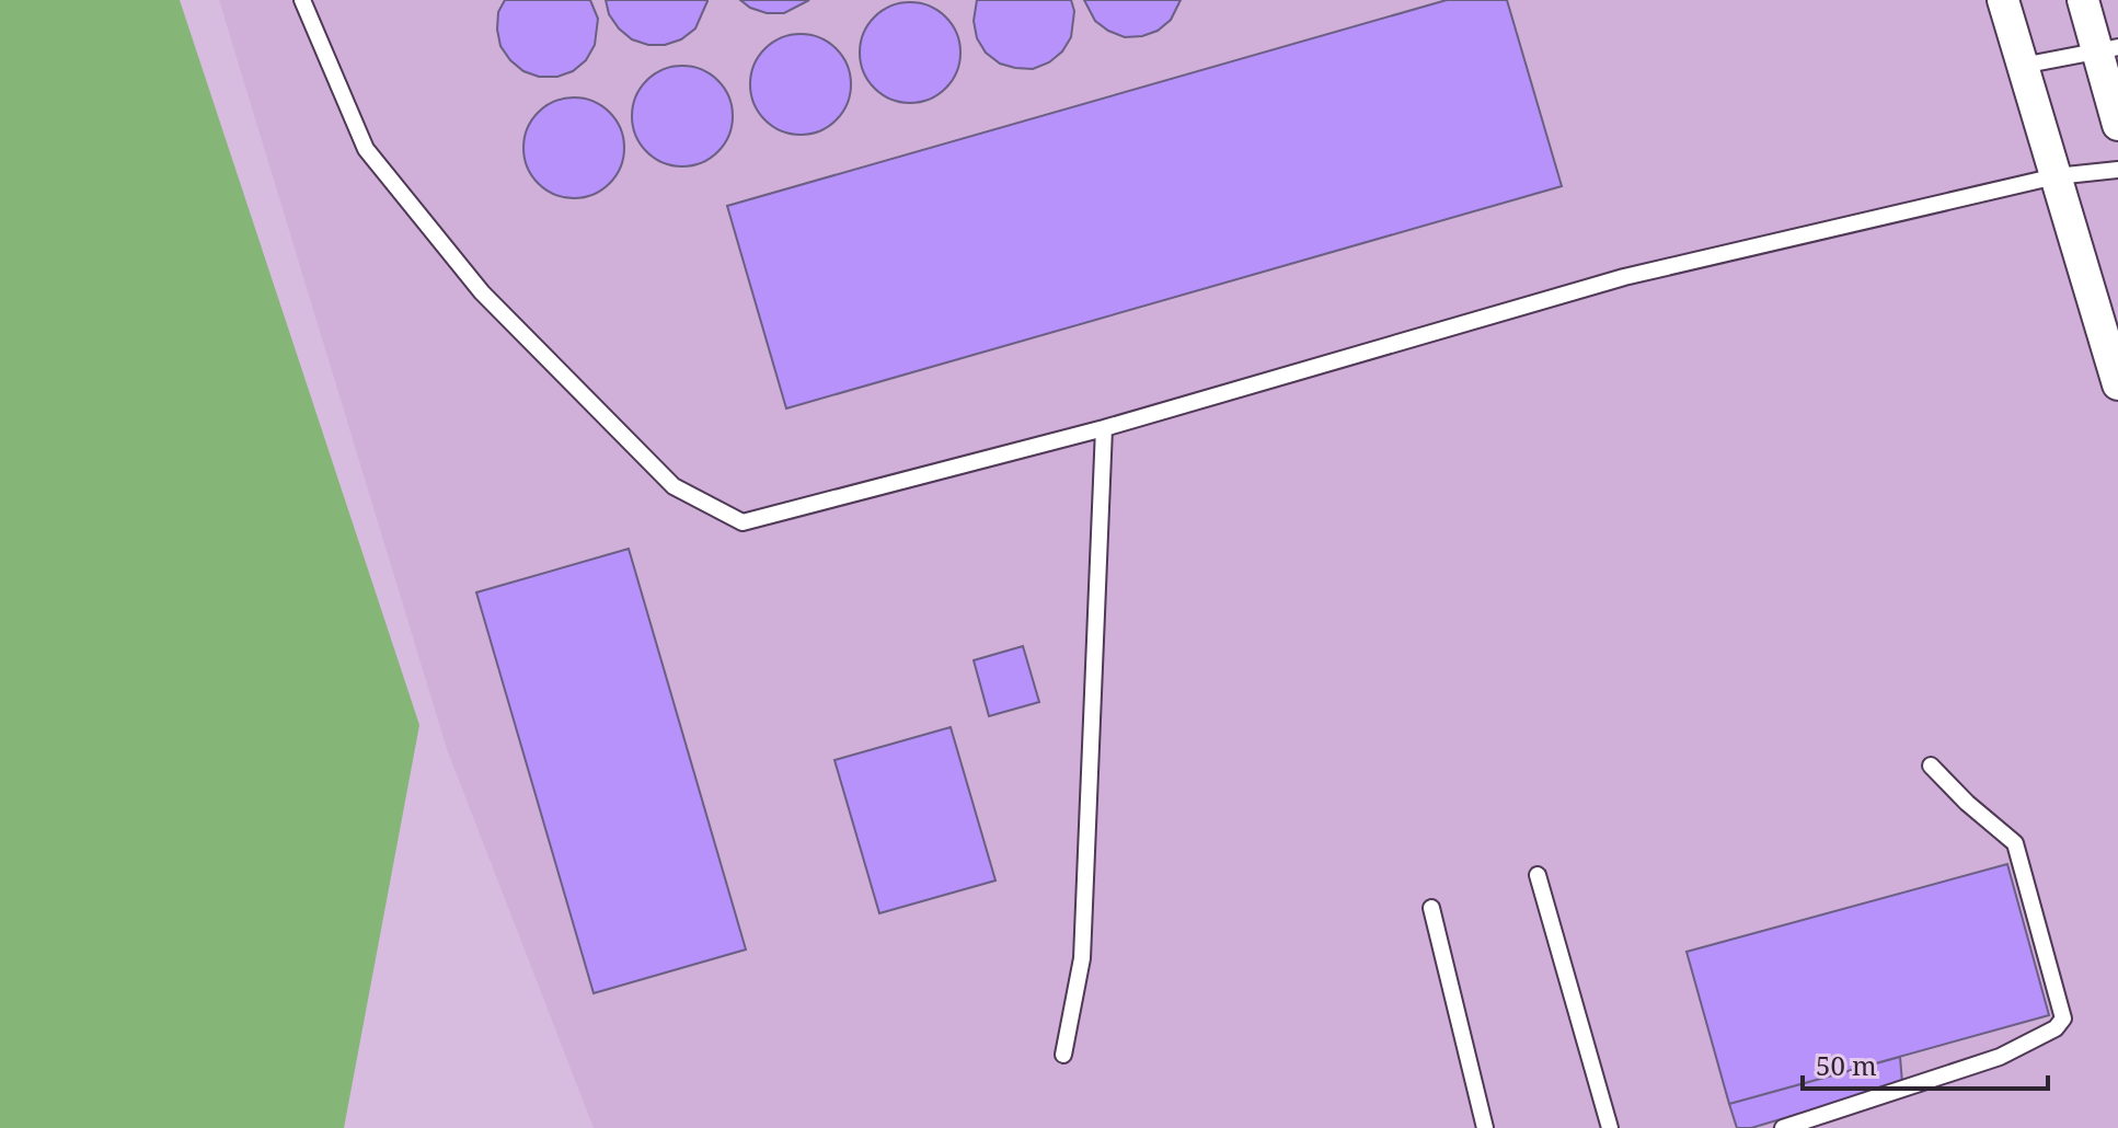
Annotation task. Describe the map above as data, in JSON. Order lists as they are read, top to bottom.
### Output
{
  "scale_bar": "50 m"
}
